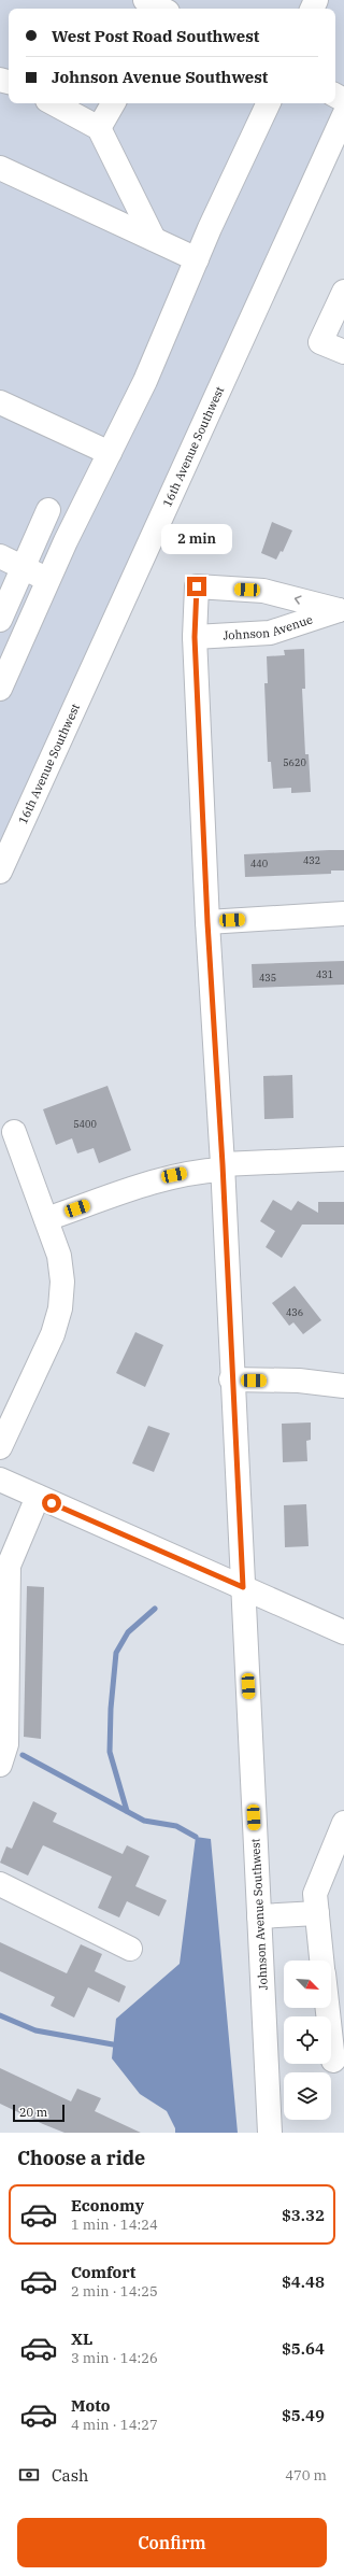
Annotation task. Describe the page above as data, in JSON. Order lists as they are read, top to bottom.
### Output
{
  "streets": {
    "street": ["16th Avenue Southwest", "Johnson Avenue", "Johnson Avenue Southwest"]
  },
  "crossings": [
    ["Johnson Avenue", "Johnson Avenue Southwest"]
  ],
  "house_numbers": [
    "5620",
    "432",
    "440",
    "431",
    "435",
    "5400",
    "436"
  ],
  "scale_bar": "20 m",
  "north": "bottom right",
  "page": {
    "banner": ["West Post Road Southwest", "Johnson Avenue Southwest"],
    "bubble": "2 min",
    "scale": "20 m",
    "heading": "Choose a ride",
    "list": [
      {
        "name": "Economy",
        "note": "1 min · 14:24",
        "value": "$3.32"
      },
      {
        "name": "Comfort",
        "note": "2 min · 14:25",
        "value": "$4.48"
      },
      {
        "name": "XL",
        "note": "3 min · 14:26",
        "value": "$5.64"
      },
      {
        "name": "Moto",
        "note": "4 min · 14:27",
        "value": "$5.49"
      }
    ],
    "pay": ["Cash", "470 m"],
    "buttons": "Confirm"
  }
}
